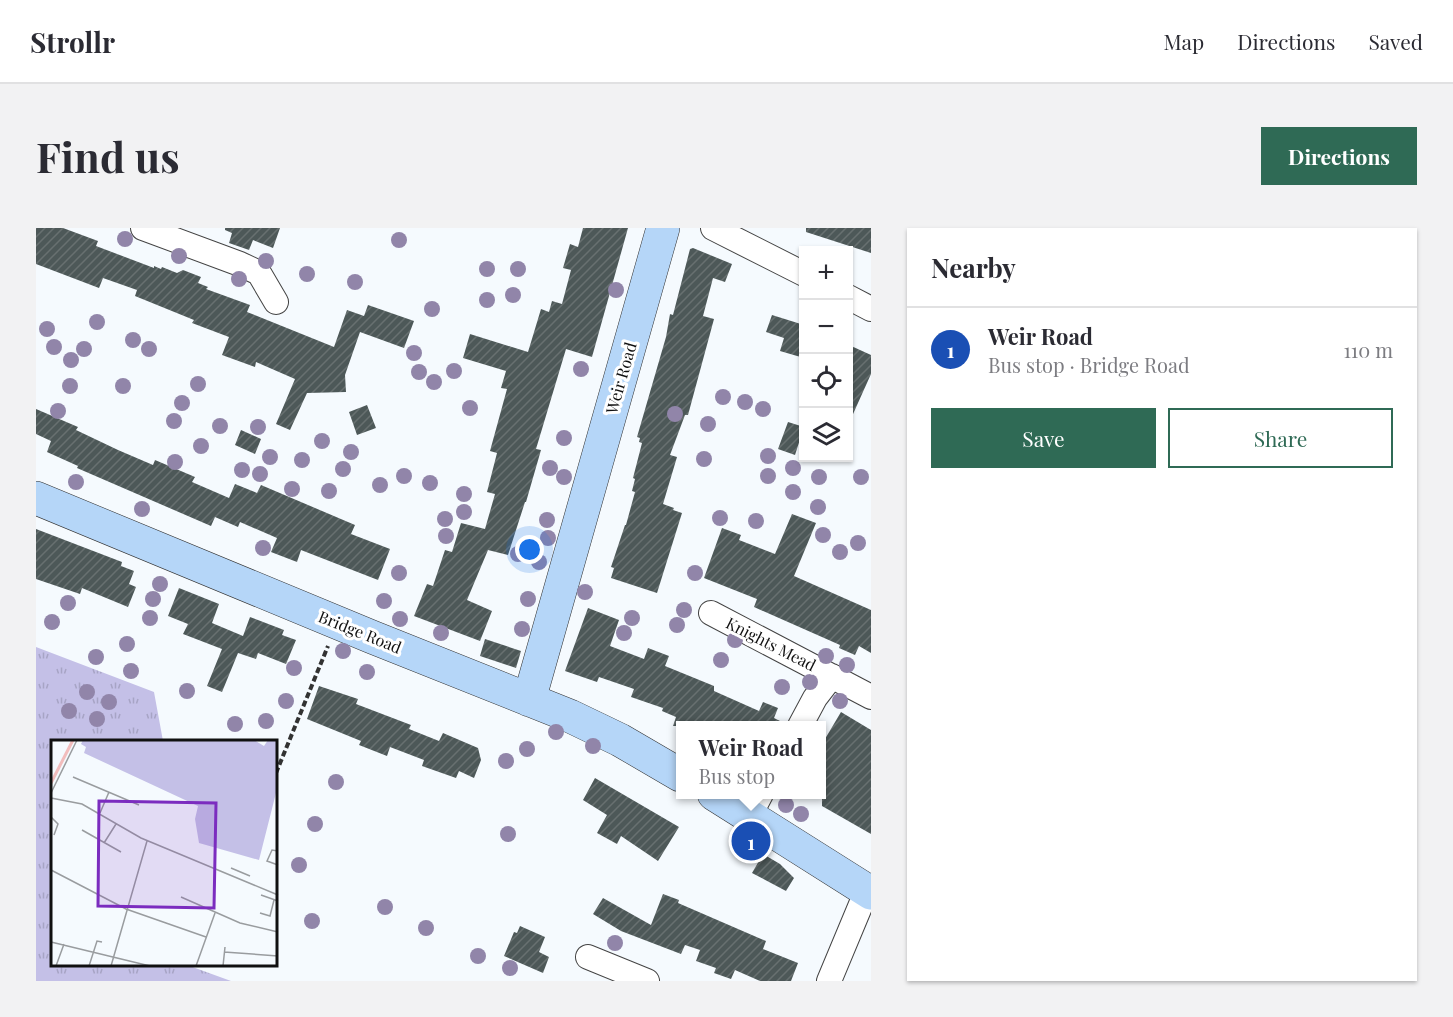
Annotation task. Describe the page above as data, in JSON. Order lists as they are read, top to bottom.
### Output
{
  "streets": {
    "main road": ["Weir Road", "Bridge Road"],
    "street": ["Knights Mead"]
  },
  "crossings": [
    ["Weir Road", "Bridge Road"]
  ],
  "page": {
    "header": "Strollr",
    "nav": ["Map", "Directions", "Saved"],
    "buttons": [
      "Directions",
      ["Save", "Share"]
    ],
    "title": "Find us",
    "heading": "Nearby",
    "map_buttons": ["+", "−"],
    "list": [
      {
        "mark": "1",
        "name": "Weir Road",
        "note": "Bus stop · Bridge Road",
        "value": "110 m"
      }
    ],
    "popup": ["Weir Road", "Bus stop"],
    "pins": "1"
  }
}
